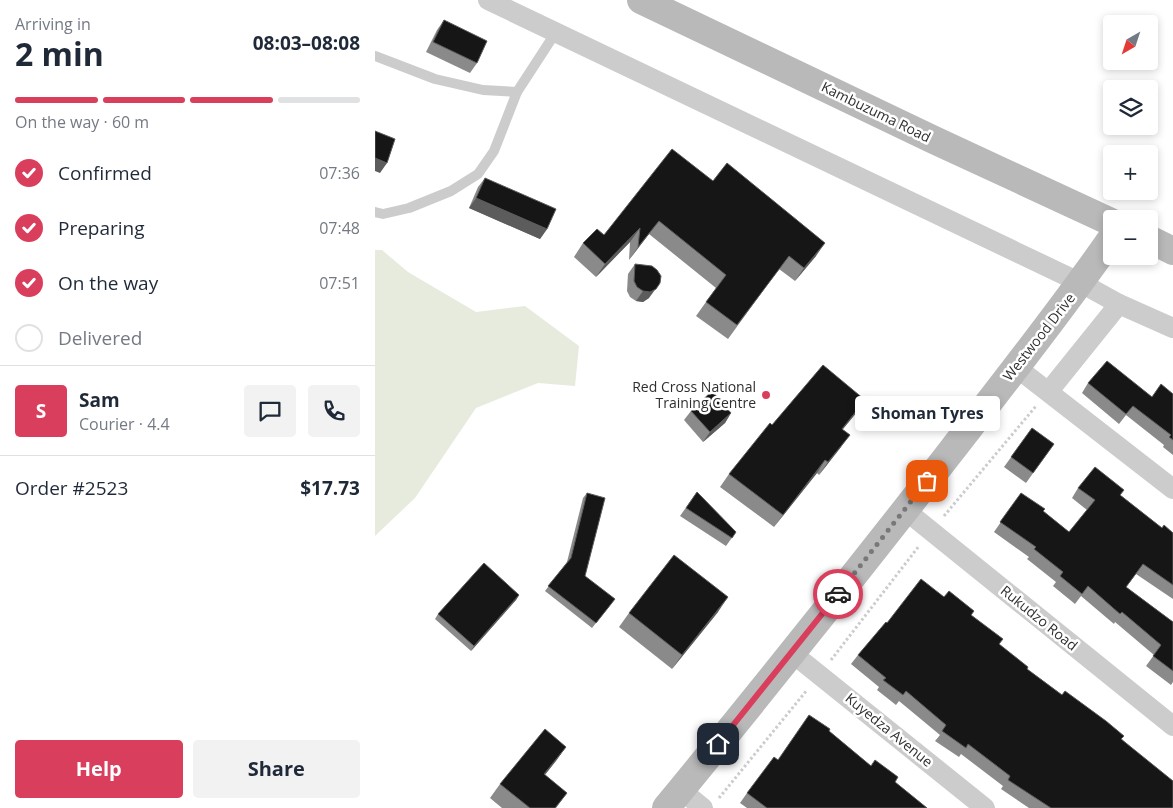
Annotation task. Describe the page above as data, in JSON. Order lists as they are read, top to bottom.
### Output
{
  "streets": {
    "street": [
      "Kambuzuma Road",
      "Westwood Drive",
      "Rukudzo Road",
      "Kuyedza Avenue"
    ]
  },
  "crossings": [
    ["Westwood Drive", "Rukudzo Road"],
    ["Westwood Drive", "Kuyedza Avenue"]
  ],
  "places": ["Red Cross National Training Centre", "Shoman Tyres"],
  "north": "bottom left",
  "page": {
    "heading": ["2 min", "Arriving in", "08:03–08:08"],
    "panel": [
      "Sam",
      "Courier · 4.4",
      "Order #2523",
      "$17.73"
    ],
    "map_buttons": ["+", "−"],
    "bar": "On the way · 60 m",
    "list": [
      ["Confirmed", "07:36"],
      ["Preparing", "07:48"],
      ["On the way", "07:51"],
      "Delivered"
    ],
    "round": "S",
    "bubble": "Shoman Tyres",
    "buttons": ["Help", "Share"]
  }
}
